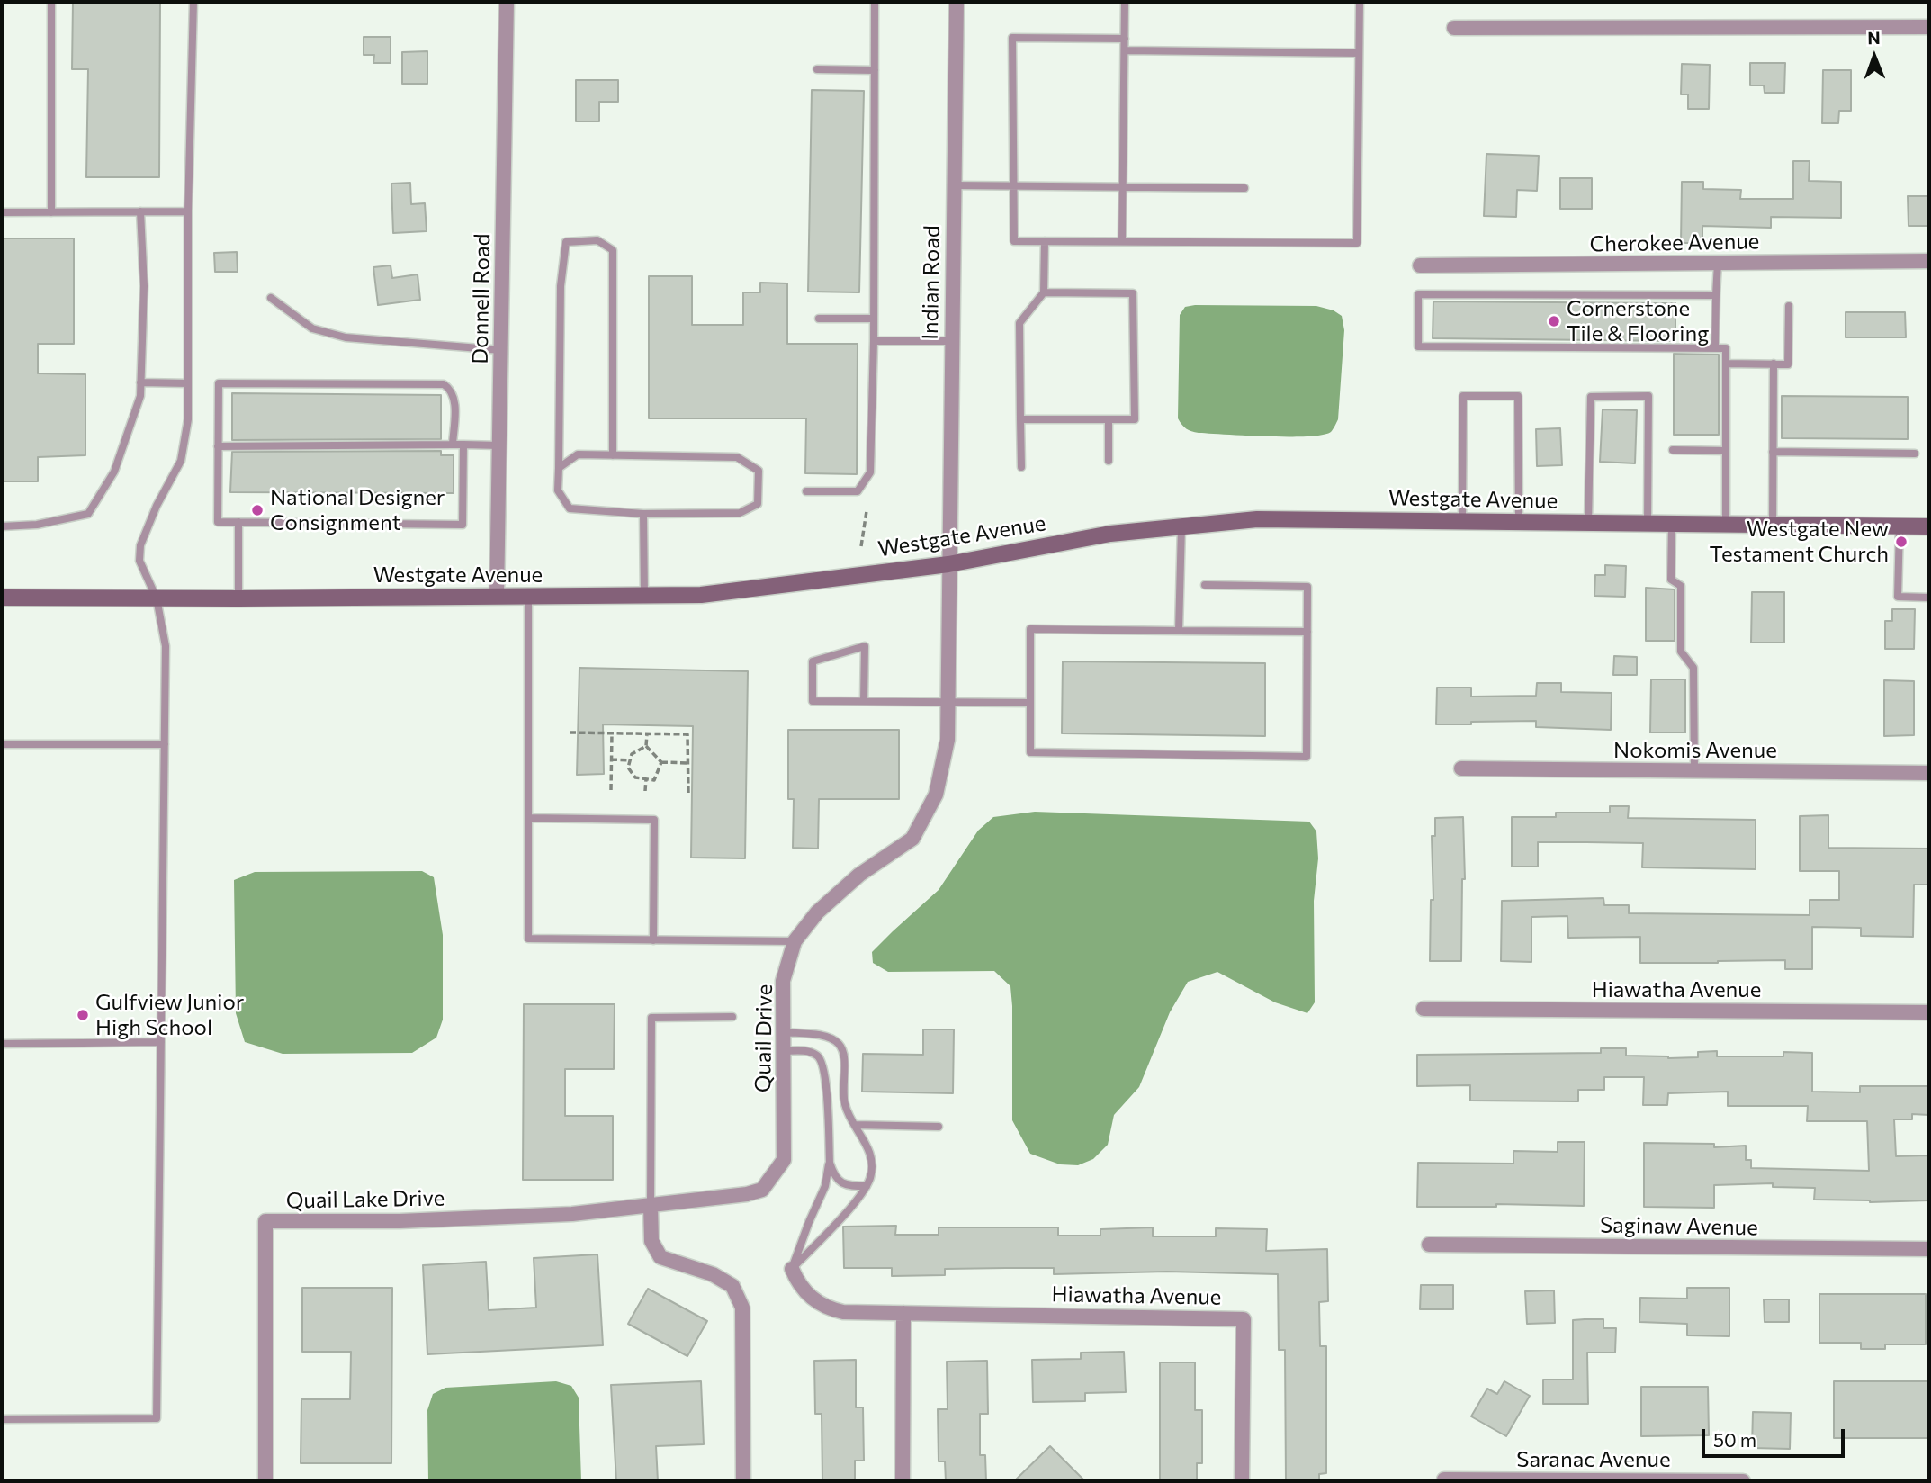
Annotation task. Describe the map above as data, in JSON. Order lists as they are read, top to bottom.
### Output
{
  "streets": {
    "street": [
      "Cherokee Avenue",
      "Indian Road",
      "Donnell Road",
      "Westgate Avenue",
      "Nokomis Avenue",
      "Hiawatha Avenue",
      "Quail Drive",
      "Quail Lake Drive",
      "Saginaw Avenue",
      "Saranac Avenue"
    ]
  },
  "crossings": [
    ["Indian Road", "Westgate Avenue"],
    ["Indian Road", "Quail Drive"],
    ["Donnell Road", "Westgate Avenue"],
    ["Westgate Avenue", "Quail Drive"],
    ["Quail Drive", "Quail Lake Drive"]
  ],
  "places": [
    "Cornerstone Tile & Flooring",
    "National Designer Consignment",
    "Westgate New Testament Church",
    "Gulfview Junior High School"
  ],
  "scale_bar": "50 m",
  "north": "top"
}
